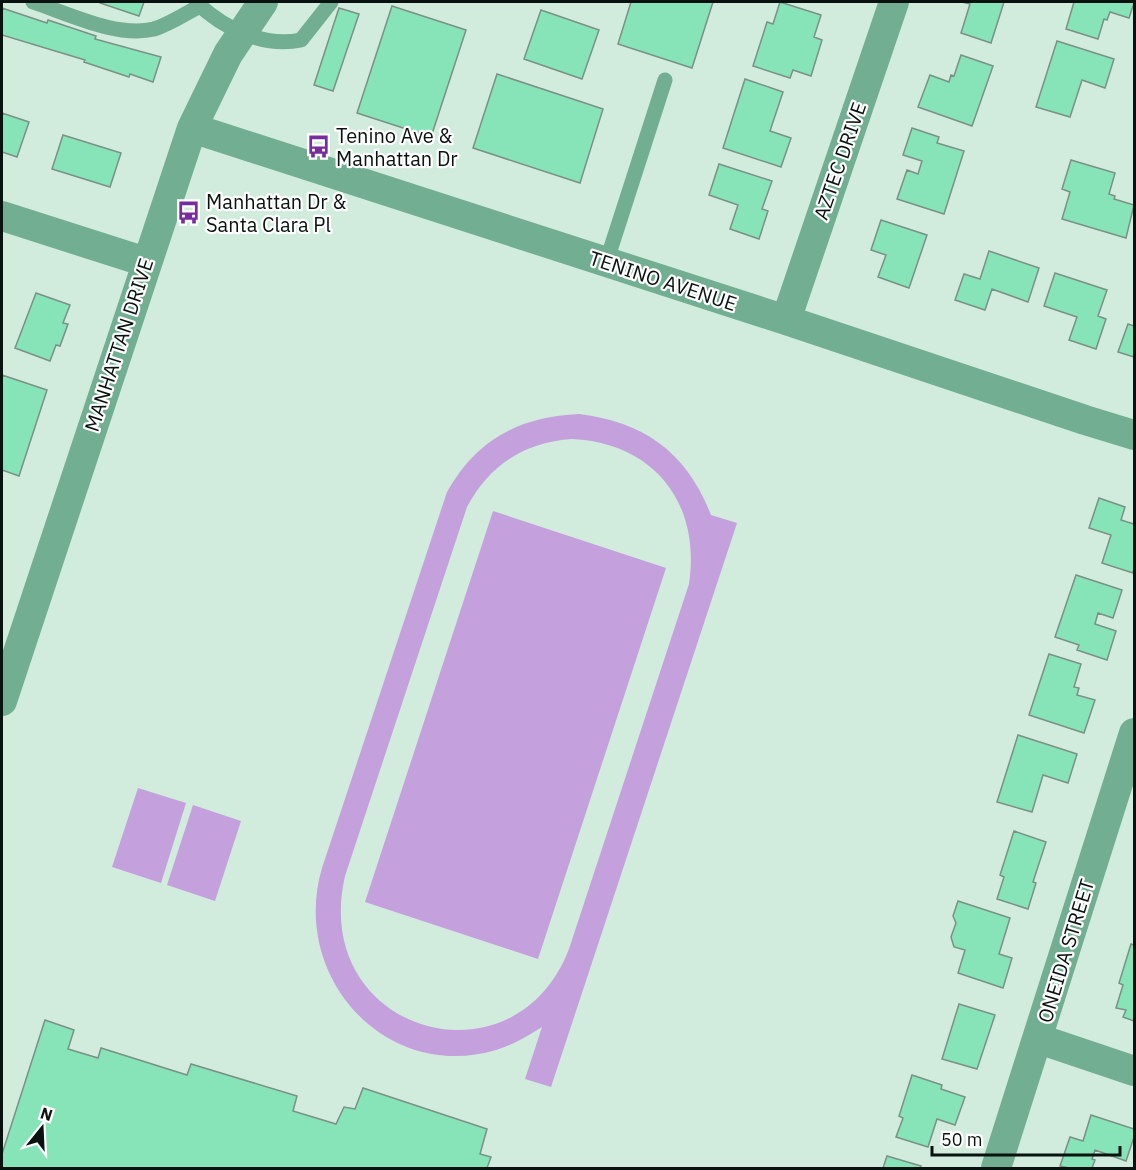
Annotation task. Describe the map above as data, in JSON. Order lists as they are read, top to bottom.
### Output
{
  "streets": {
    "street": [
      "AZTEC DRIVE",
      "TENINO AVENUE",
      "MANHATTAN DRIVE",
      "ONEIDA STREET"
    ]
  },
  "crossings": [
    ["AZTEC DRIVE", "TENINO AVENUE"],
    ["TENINO AVENUE", "MANHATTAN DRIVE"]
  ],
  "places": {
    "bus stop": ["Tenino Ave & Manhattan Dr", "Manhattan Dr & Santa Clara Pl"]
  },
  "scale_bar": "50 m",
  "north": "top"
}
